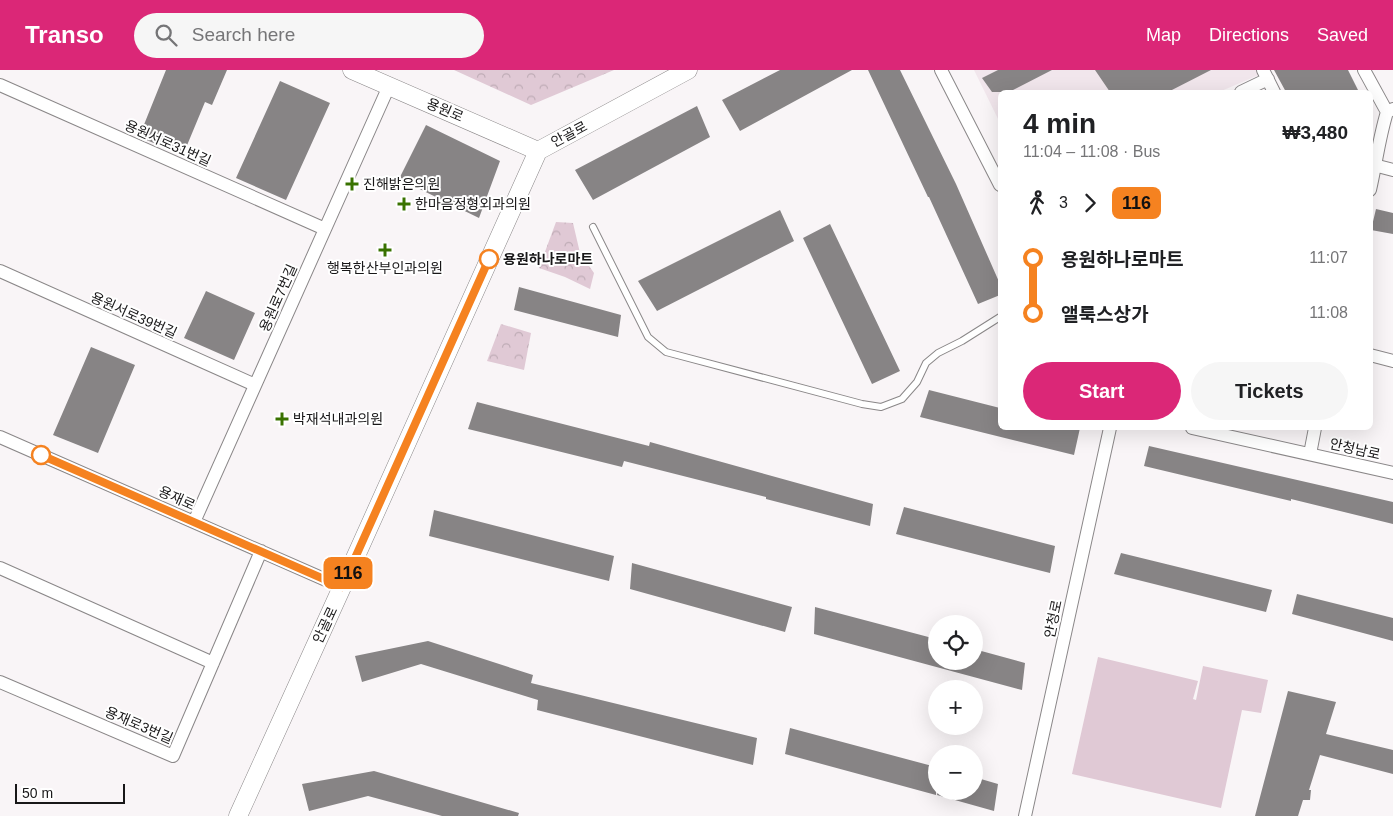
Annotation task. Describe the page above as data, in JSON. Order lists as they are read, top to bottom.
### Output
{
  "streets": {
    "main road": ["용원로", "안골로"],
    "street": [
      "용원서로31번길",
      "용원로7번길",
      "용원서로39번길",
      "안청남로",
      "용재로",
      "안청로",
      "용재로3번길"
    ]
  },
  "crossings": [
    ["용원로", "안골로"],
    ["용원로", "용원로7번길"],
    ["안골로", "용재로"],
    ["용원서로31번길", "용원로7번길"],
    ["용원로7번길", "용원서로39번길"],
    ["용원로7번길", "용재로"],
    ["용재로", "용재로3번길"]
  ],
  "places": {
    "health": [
      "진해밝은의원",
      "한마음정형외과의원",
      "행복한산부인과의원",
      "박재석내과의원"
    ],
    "other": ["용원하나로마트"]
  },
  "lines": ["bus line 116"],
  "scale_bar": "50 m",
  "page": {
    "header": "Transo",
    "search": "Search here",
    "nav": ["Map", "Directions", "Saved"],
    "on_map": "116",
    "heading": ["4 min", "11:04 – 11:08 · Bus", "₩3,480"],
    "legs": ["3", "116"],
    "list": [
      {
        "name": "용원하나로마트",
        "value": "11:07"
      },
      {
        "name": "앨룩스상가",
        "value": "11:08"
      }
    ],
    "buttons": ["Start", "Tickets"],
    "map_buttons": ["+", "−"],
    "scale": "50 m"
  }
}
